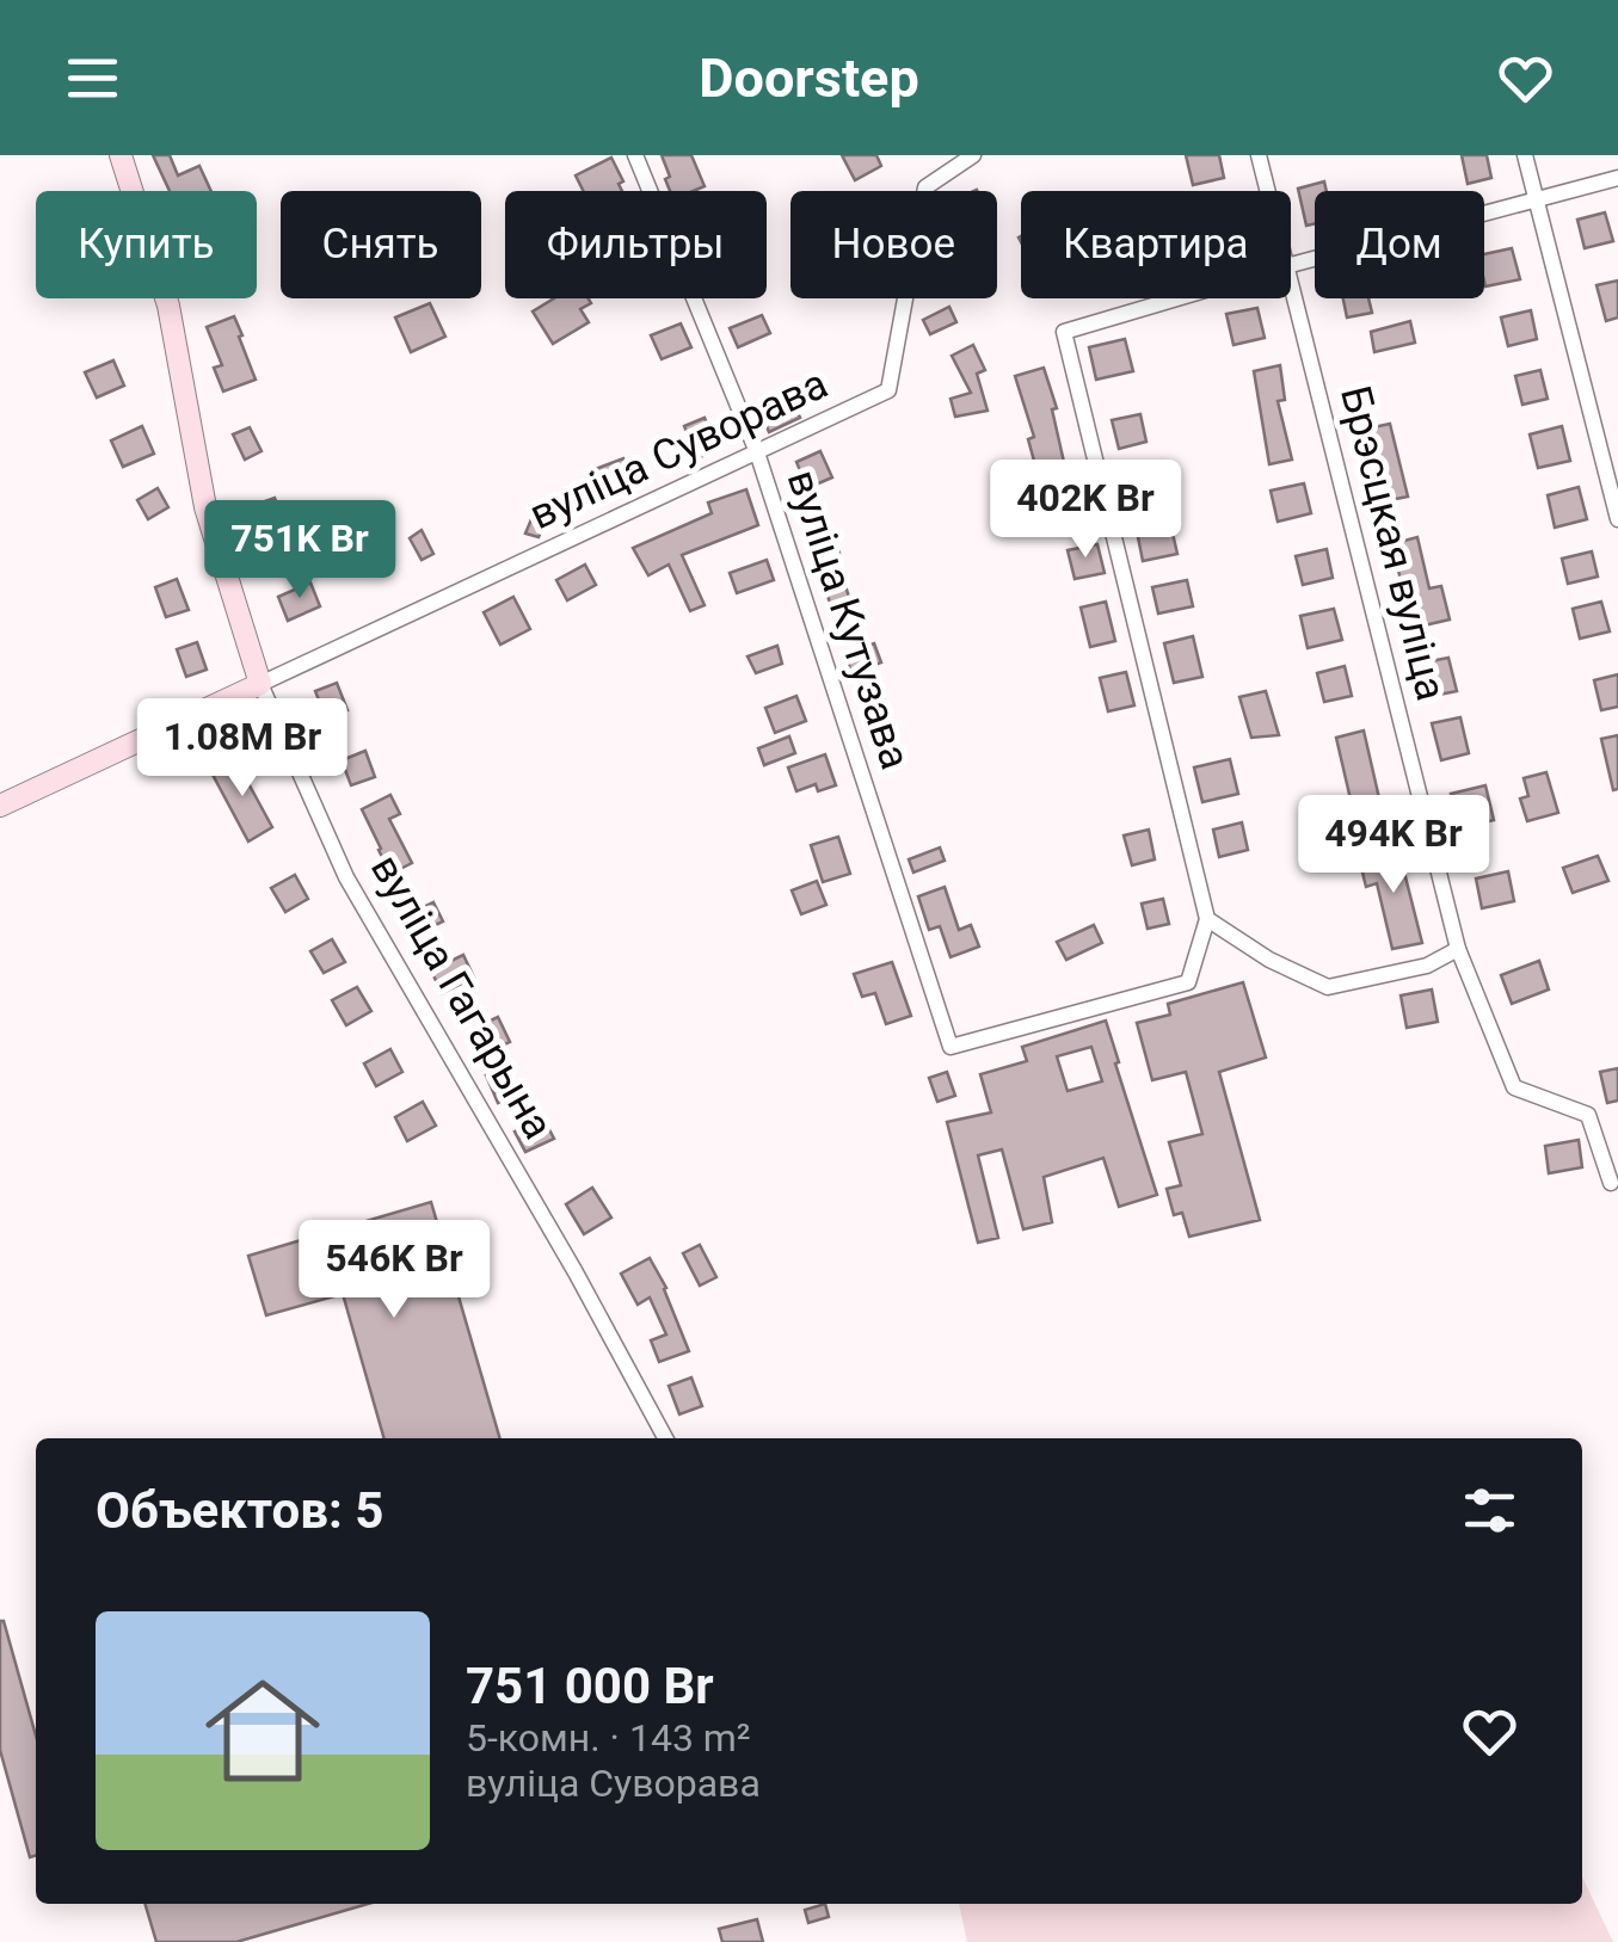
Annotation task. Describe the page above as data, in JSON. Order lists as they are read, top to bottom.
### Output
{
  "streets": {
    "street": [
      "вуліца Суворава",
      "Брэсцкая вуліца",
      "вуліца Кутузава",
      "вуліца Гагарына"
    ]
  },
  "crossings": [
    ["вуліца Суворава", "вуліца Кутузава"],
    ["вуліца Суворава", "вуліца Гагарына"]
  ],
  "page": {
    "header": "Doorstep",
    "chip": [
      "Купить",
      "Снять",
      "Фильтры",
      "Новое",
      "Квартира",
      "Дом"
    ],
    "price": [
      "402K Br",
      "751K Br",
      "1.08M Br",
      "494K Br",
      "546K Br"
    ],
    "heading": "Объектов: 5",
    "list": [
      {
        "name": "751 000 Br",
        "note": "5-комн. · 143 m² · вуліца Суворава"
      }
    ]
  }
}
